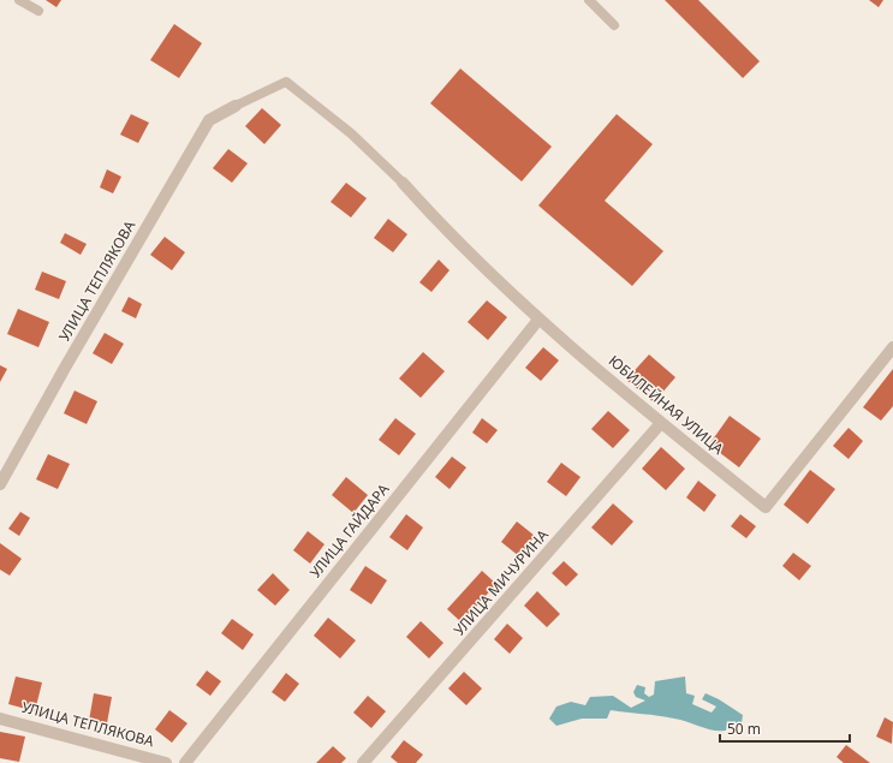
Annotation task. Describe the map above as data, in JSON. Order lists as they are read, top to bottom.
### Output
{
  "streets": {
    "street": [
      "УЛИЦА ТЕПЛЯКОВА",
      "ЮБИЛЕЙНАЯ УЛИЦА",
      "УЛИЦА ГАЙДАРА",
      "УЛИЦА МИЧУРИНА"
    ]
  },
  "crossings": [
    ["ЮБИЛЕЙНАЯ УЛИЦА", "УЛИЦА ГАЙДАРА"],
    ["ЮБИЛЕЙНАЯ УЛИЦА", "УЛИЦА МИЧУРИНА"]
  ],
  "scale_bar": "50 m"
}
